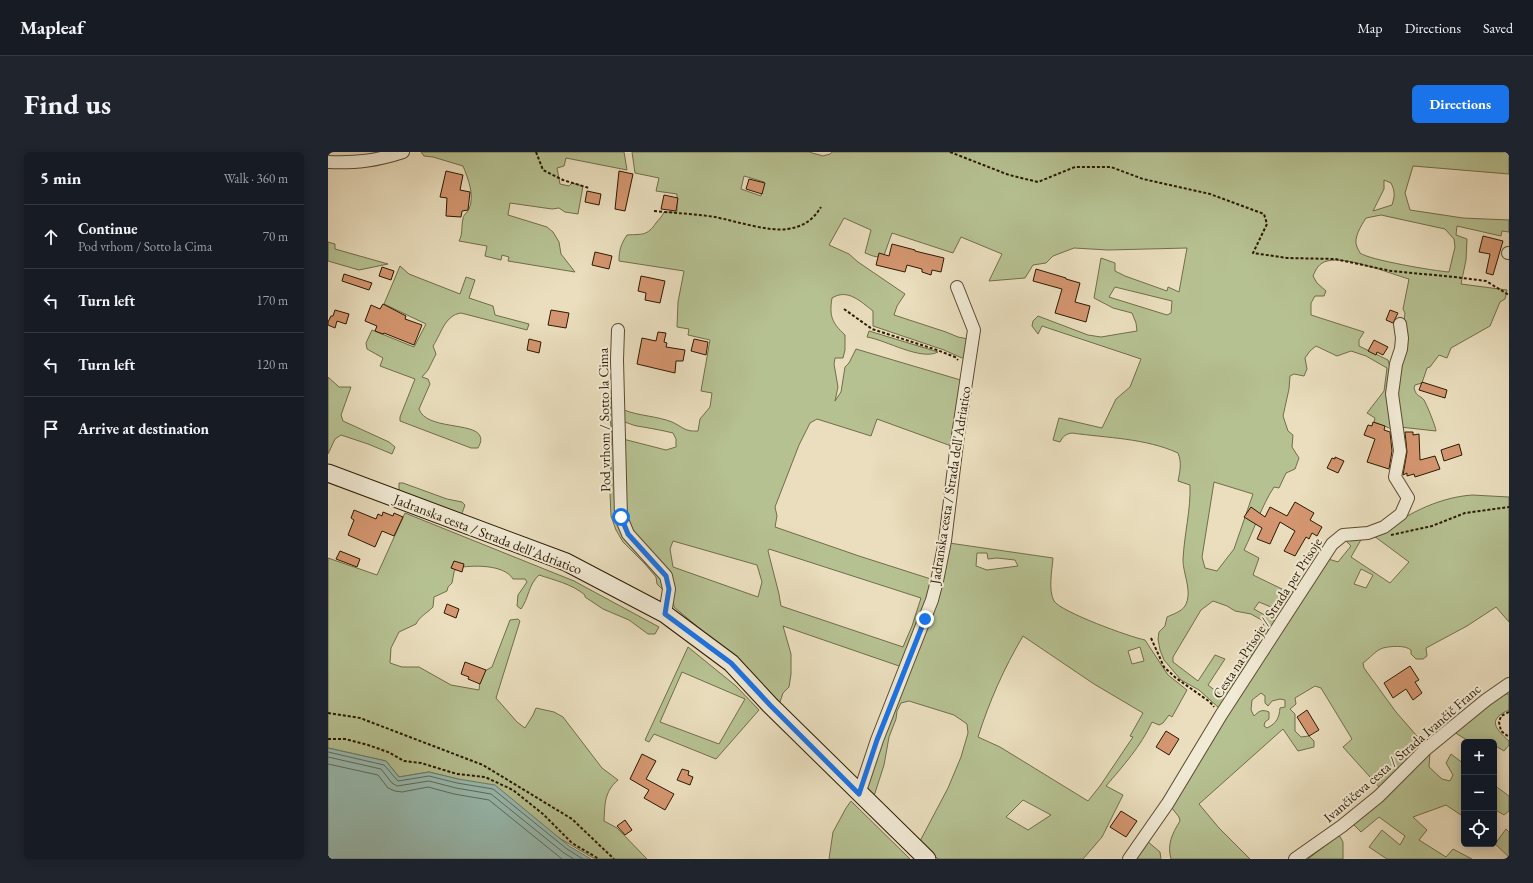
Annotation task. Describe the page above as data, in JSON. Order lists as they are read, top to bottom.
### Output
{
  "streets": {
    "main road": ["Jadranska cesta / Strada dell'Adriatico"],
    "street": ["Pod vrhom / Sotto la Cima", "Cesta na Prisoje / Strada per Prisoje", "Ivančičeva cesta / Strada Ivančič Franc"]
  },
  "crossings": [
    ["Pod vrhom / Sotto la Cima", "Jadranska cesta / Strada dell'Adriatico"]
  ],
  "page": {
    "header": "Mapleaf",
    "nav": ["Map", "Directions", "Saved"],
    "buttons": "Directions",
    "title": "Find us",
    "heading": ["5 min", "Walk · 360 m"],
    "list": [
      ["Continue", "Pod vrhom / Sotto la Cima", "70 m"],
      ["Turn left", "170 m"],
      ["Turn left", "120 m"],
      "Arrive at destination"
    ],
    "map_buttons": ["+", "−"]
  }
}
